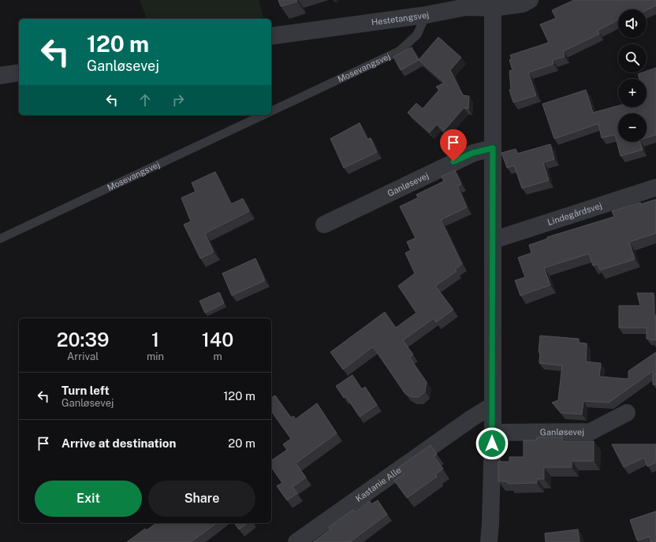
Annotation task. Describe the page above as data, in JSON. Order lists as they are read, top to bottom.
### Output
{
  "streets": {
    "street": [
      "Hestetangsvej",
      "Ganløsevej",
      "Lindegårdsvej",
      "Kastanie Alle"
    ],
    "lane": ["Mosevangsvej"]
  },
  "crossings": [
    ["Hestetangsvej", "Mosevangsvej"]
  ],
  "page": {
    "map_buttons": ["+", "−"],
    "turn": ["120 m", "Ganløsevej"],
    "eta": [
      "20:39",
      "Arrival",
      "1",
      "min",
      "140",
      "m"
    ],
    "list": [
      {
        "name": "Turn left",
        "note": "Ganløsevej",
        "value": "120 m"
      },
      {
        "name": "Arrive at destination",
        "value": "20 m"
      }
    ],
    "buttons": ["Exit", "Share"]
  }
}
